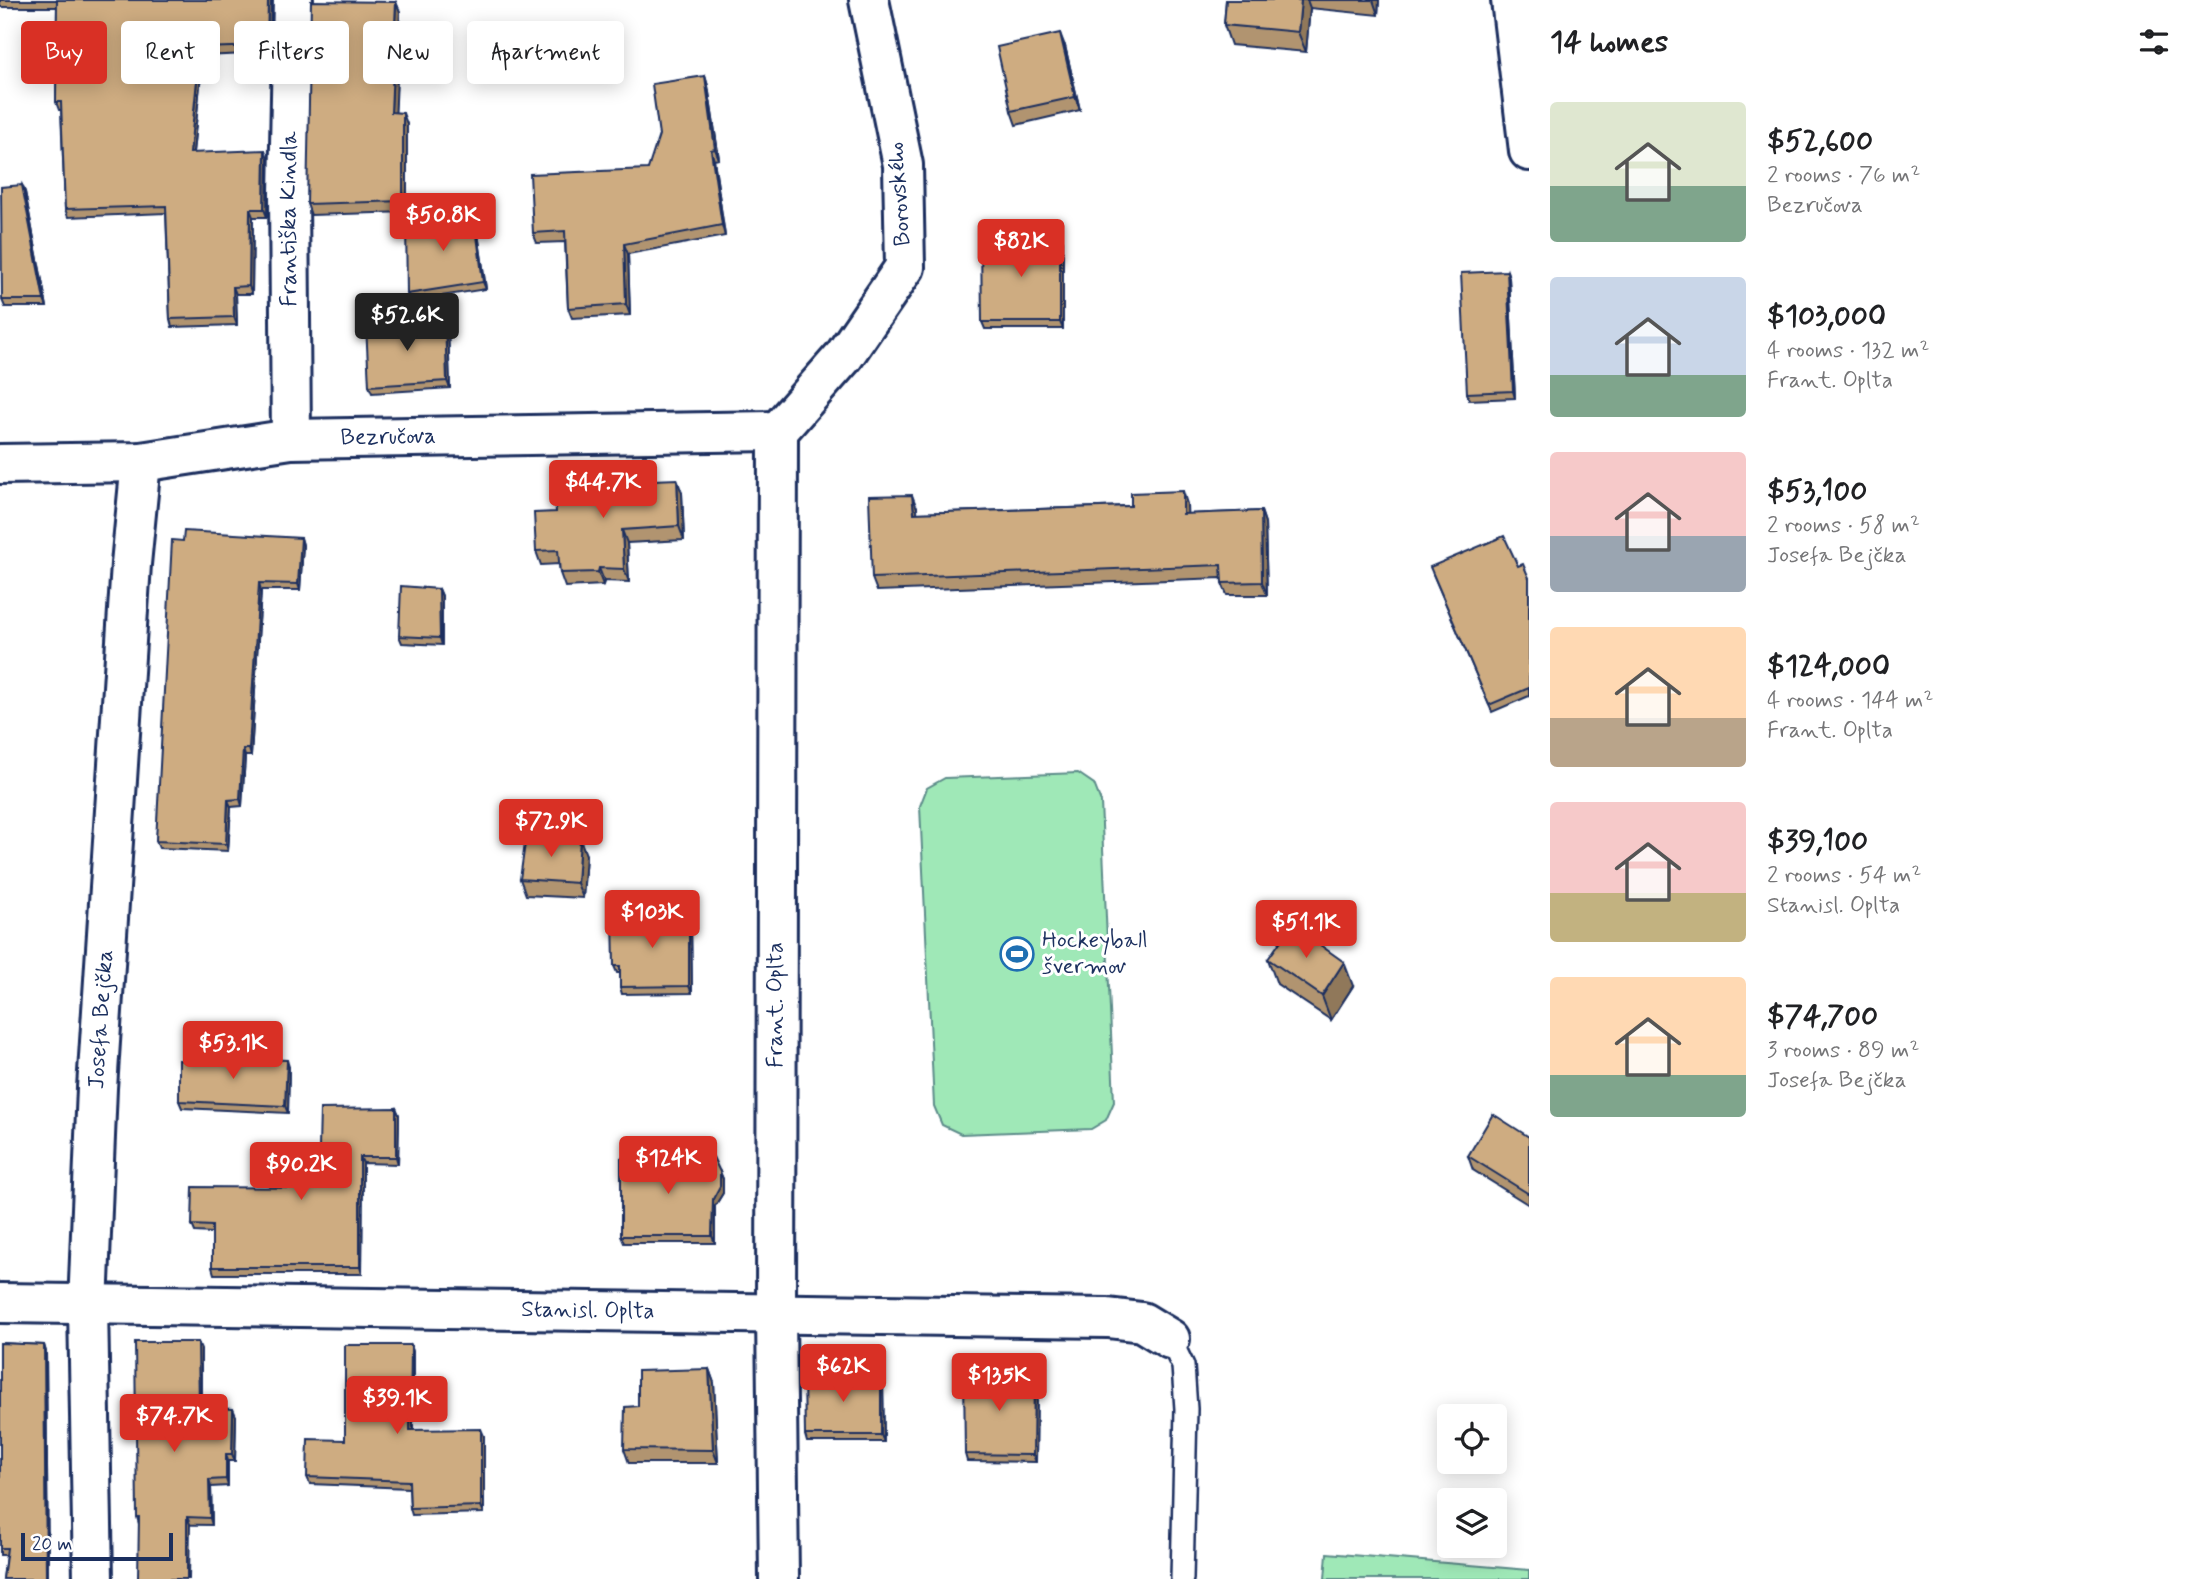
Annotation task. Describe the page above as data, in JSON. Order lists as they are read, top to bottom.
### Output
{
  "streets": {
    "street": [
      "Borovského",
      "Františka Kindla",
      "Bezručova",
      "Frant. Oplta",
      "Josefa Bejčka",
      "Stanisl. Oplta"
    ]
  },
  "crossings": [
    ["Borovského", "Bezručova"],
    ["Borovského", "Frant. Oplta"],
    ["Františka Kindla", "Bezručova"],
    ["Bezručova", "Frant. Oplta"],
    ["Bezručova", "Josefa Bejčka"],
    ["Frant. Oplta", "Stanisl. Oplta"],
    ["Josefa Bejčka", "Stanisl. Oplta"]
  ],
  "places": {
    "sports": ["Hockeyball švermov"]
  },
  "scale_bar": "20 m",
  "page": {
    "heading": "14 homes",
    "chip": [
      "Buy",
      "Rent",
      "Filters",
      "New",
      "Apartment"
    ],
    "list": [
      {
        "name": "$52,600",
        "note": "2 rooms · 76 m² · Bezručova"
      },
      {
        "name": "$103,000",
        "note": "4 rooms · 132 m² · Frant. Oplta"
      },
      {
        "name": "$53,100",
        "note": "2 rooms · 58 m² · Josefa Bejčka"
      },
      {
        "name": "$124,000",
        "note": "4 rooms · 144 m² · Frant. Oplta"
      },
      {
        "name": "$39,100",
        "note": "2 rooms · 54 m² · Stanisl. Oplta"
      },
      {
        "name": "$74,700",
        "note": "3 rooms · 89 m² · Josefa Bejčka"
      }
    ],
    "price": [
      "$50.8K",
      "$82K",
      "$52.6K",
      "$44.7K",
      "$72.9K",
      "$103K",
      "$51.1K",
      "$53.1K",
      "$124K",
      "$90.2K",
      "$62K",
      "$135K",
      "$39.1K",
      "$74.7K"
    ],
    "scale": "20 m"
  }
}
